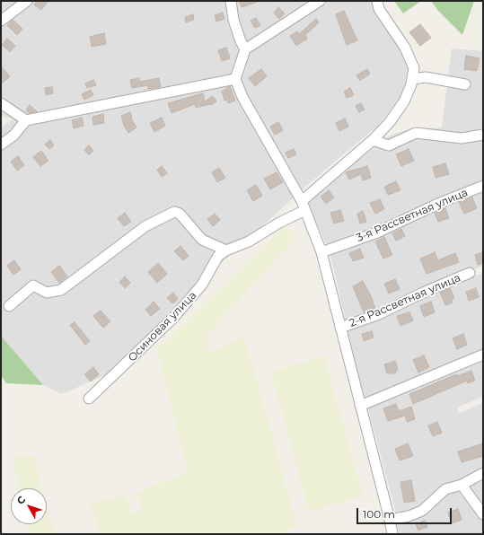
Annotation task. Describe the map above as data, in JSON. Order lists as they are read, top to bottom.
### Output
{
  "streets": {
    "street": ["3-я Рассветная улица", "2-я Рассветная улица", "Осиновая улица"]
  },
  "scale_bar": "100 m",
  "north": "top left"
}
